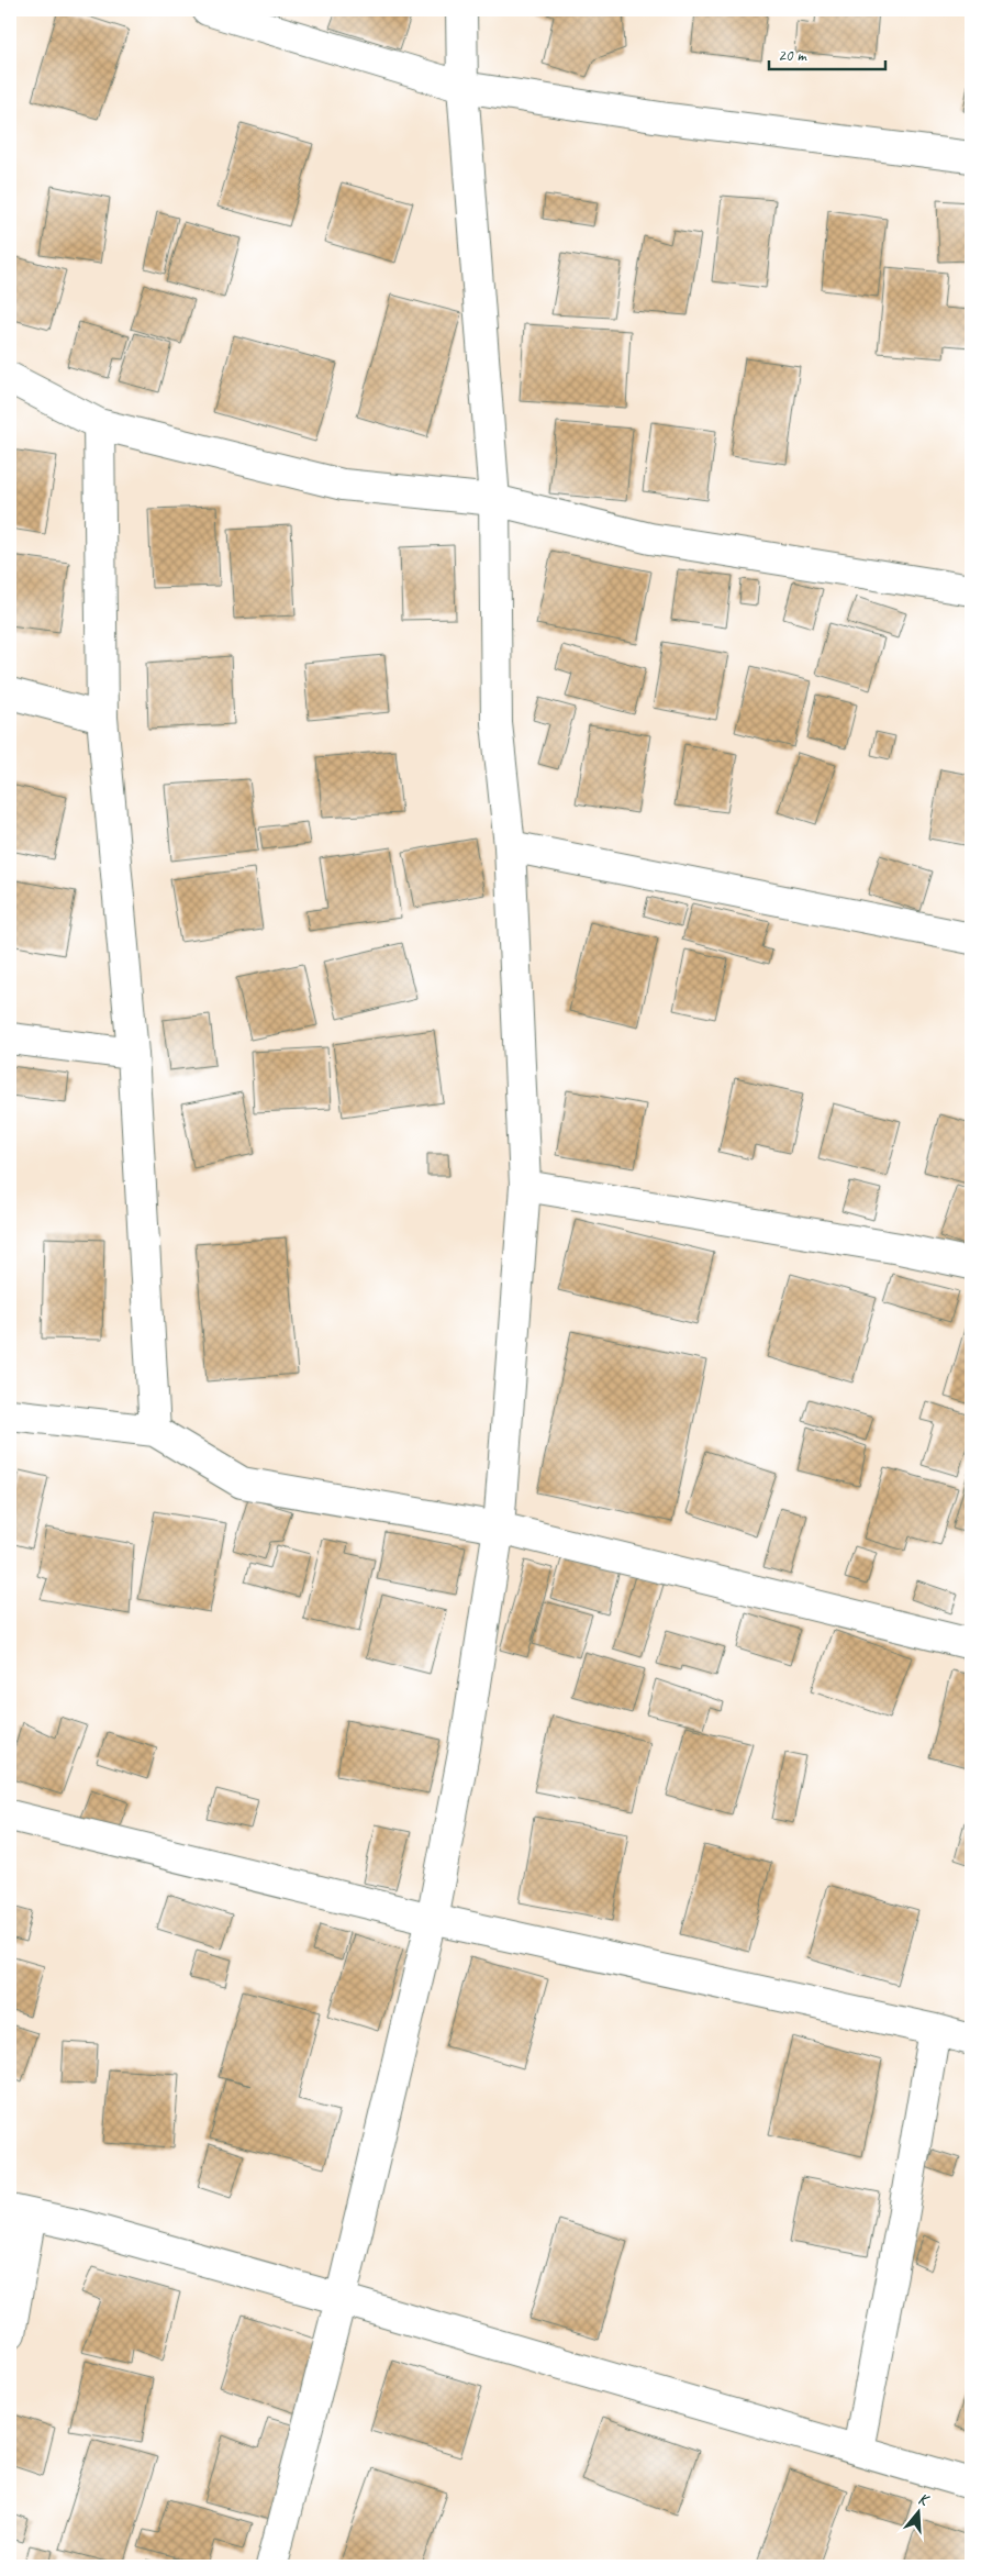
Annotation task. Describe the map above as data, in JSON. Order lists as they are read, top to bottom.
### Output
{
  "scale_bar": "20 m",
  "north": "top"
}
